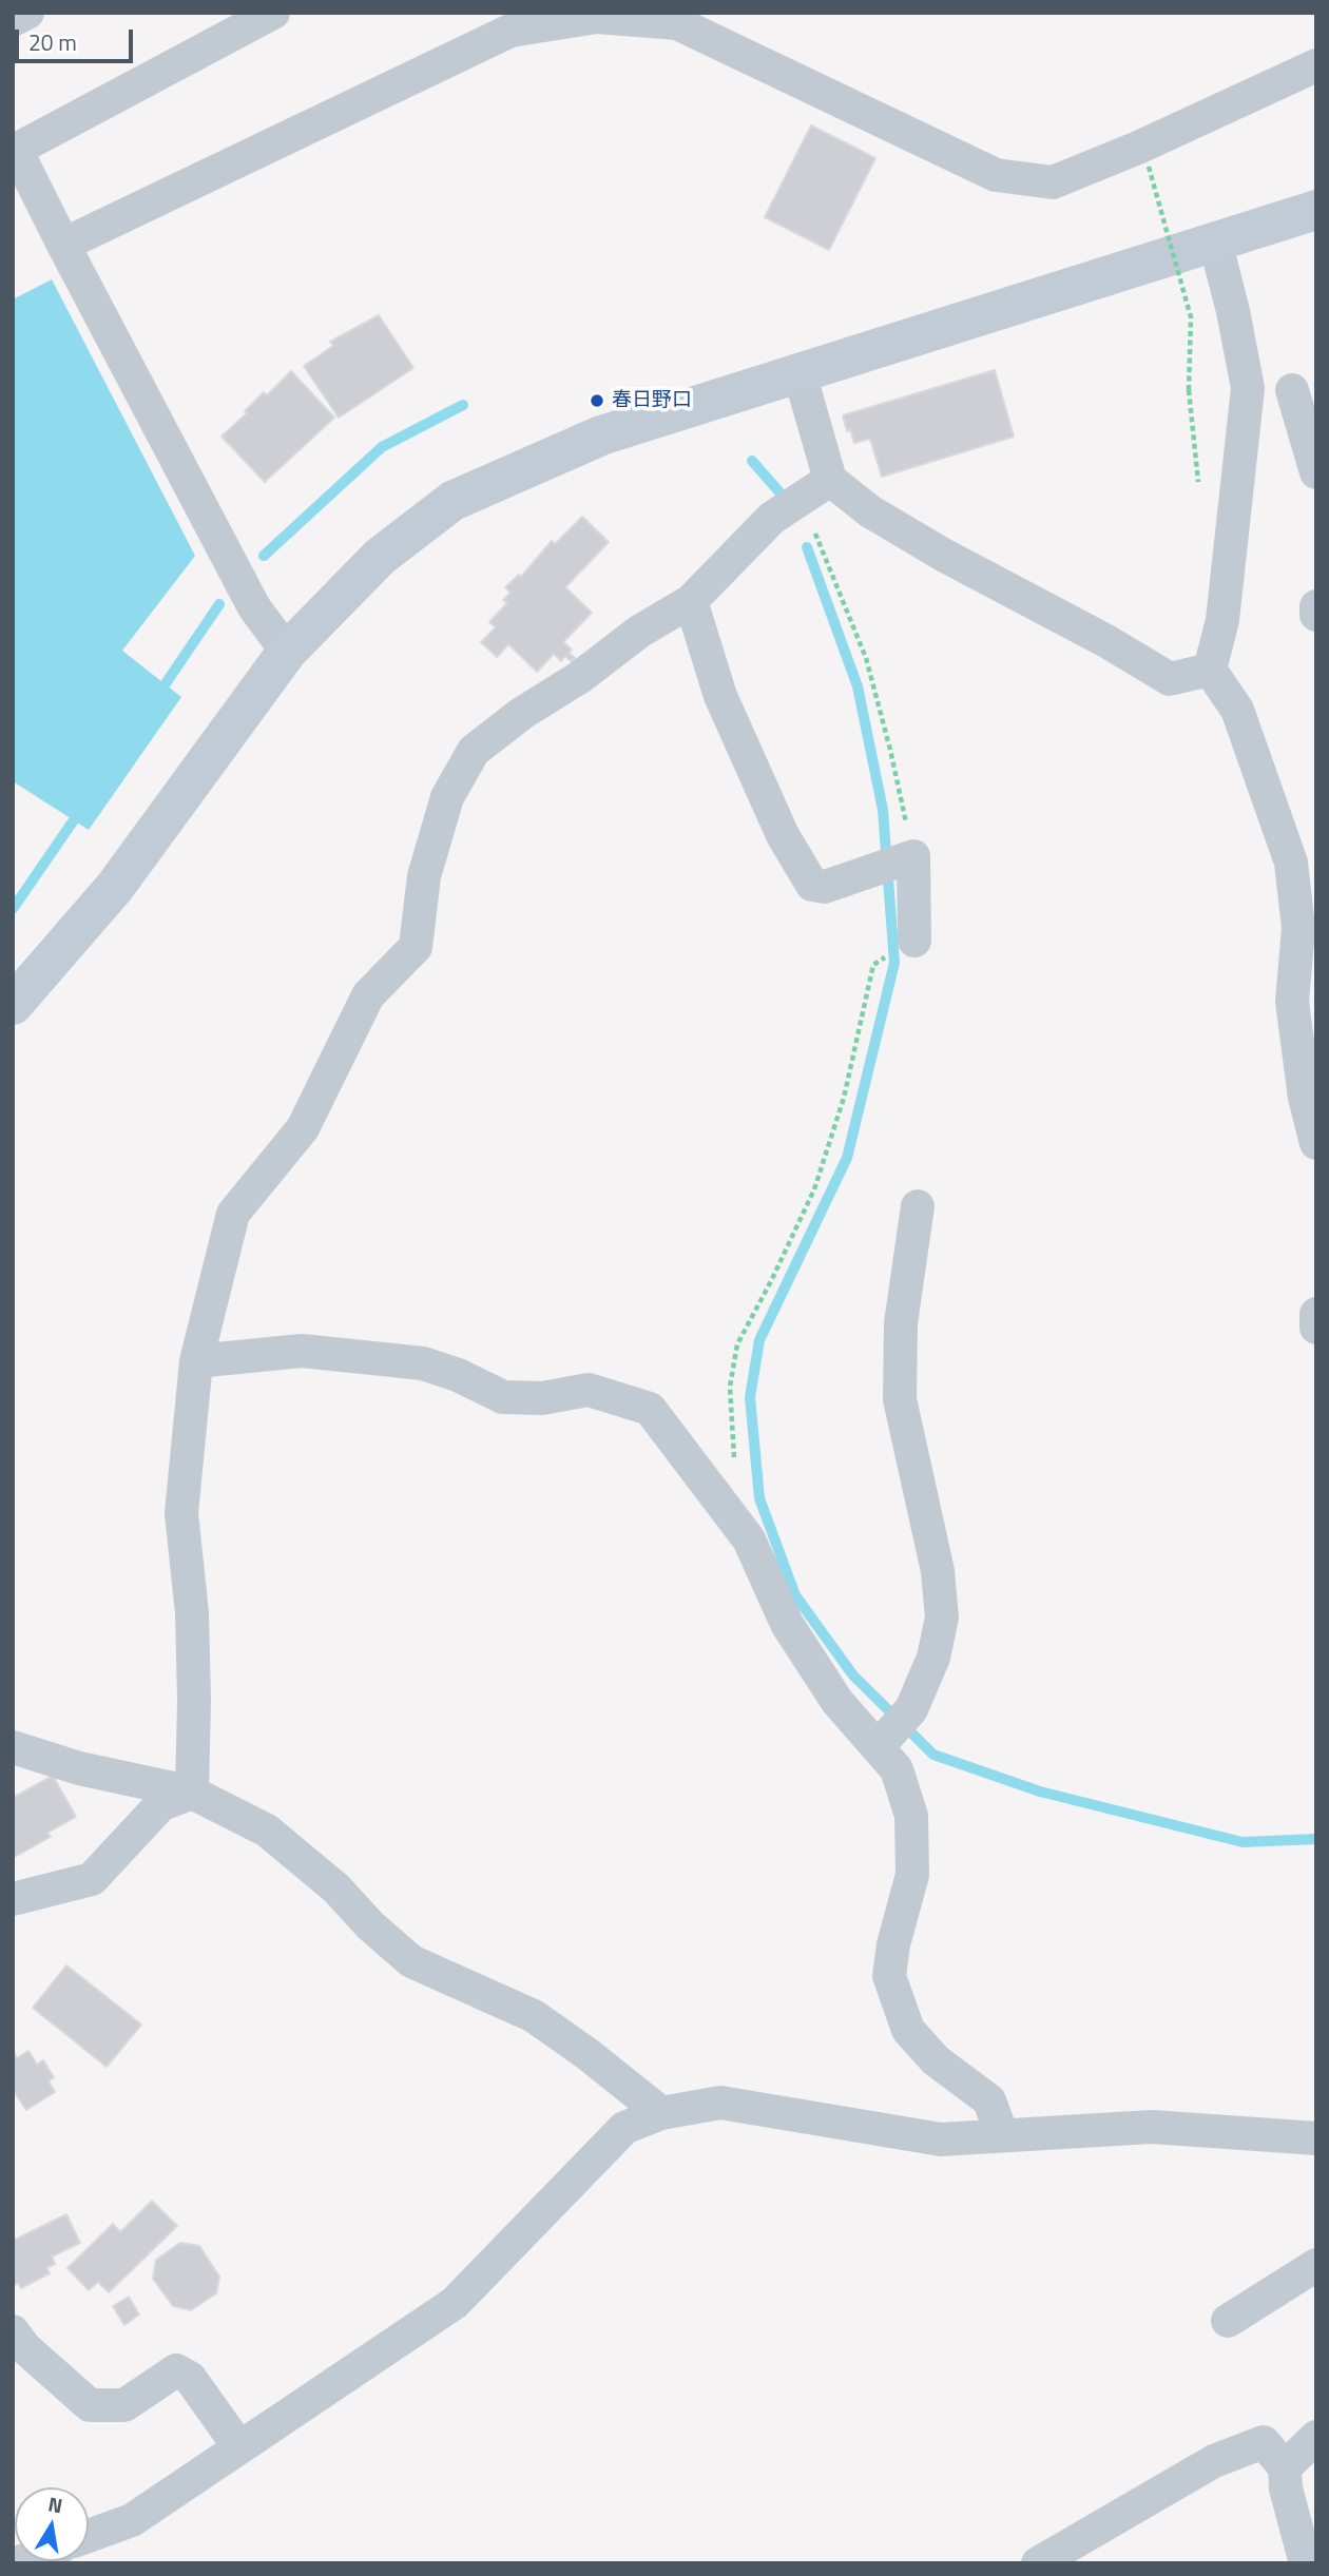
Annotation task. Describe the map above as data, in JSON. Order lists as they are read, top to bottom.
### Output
{
  "places": ["春日野口"],
  "scale_bar": "20 m",
  "north": "top"
}
